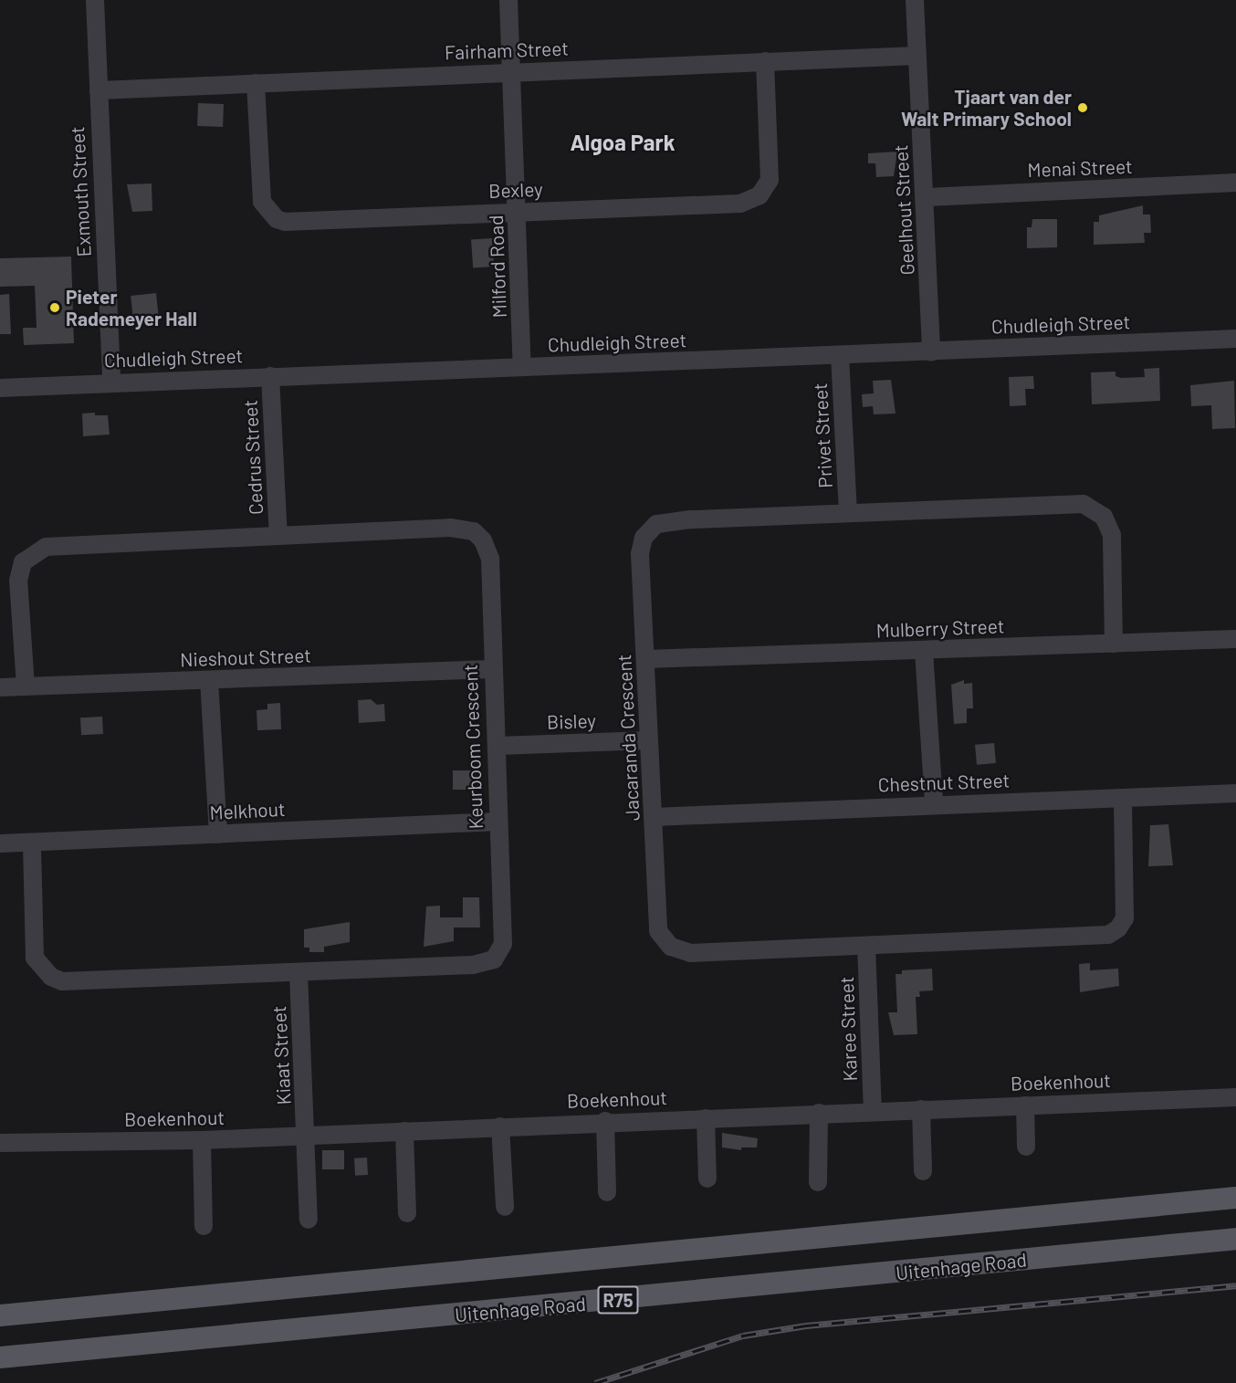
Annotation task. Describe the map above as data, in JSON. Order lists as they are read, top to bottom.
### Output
{
  "streets": {
    "main road": ["Uitenhage Road", "R75"],
    "street": [
      "Fairham Street",
      "Menai Street",
      "Bexley",
      "Exmouth Street",
      "Geelhout Street",
      "Milford Road",
      "Chudleigh Street",
      "Privet Street",
      "Cedrus Street",
      "Mulberry Street",
      "Nieshout Street",
      "Bisley",
      "Jacaranda Crescent",
      "Keurboom Crescent",
      "Chestnut Street",
      "Melkhout",
      "Karee Street",
      "Kiaat Street",
      "Boekenhout"
    ]
  },
  "crossings": [
    ["Fairham Street", "Bexley"],
    ["Fairham Street", "Exmouth Street"],
    ["Fairham Street", "Geelhout Street"],
    ["Fairham Street", "Milford Road"],
    ["Menai Street", "Geelhout Street"],
    ["Bexley", "Milford Road"],
    ["Exmouth Street", "Chudleigh Street"],
    ["Geelhout Street", "Chudleigh Street"],
    ["Milford Road", "Chudleigh Street"],
    ["Chudleigh Street", "Privet Street"],
    ["Chudleigh Street", "Cedrus Street"],
    ["Privet Street", "Jacaranda Crescent"],
    ["Cedrus Street", "Keurboom Crescent"],
    ["Mulberry Street", "Jacaranda Crescent"],
    ["Nieshout Street", "Keurboom Crescent"],
    ["Bisley", "Jacaranda Crescent"],
    ["Bisley", "Keurboom Crescent"],
    ["Jacaranda Crescent", "Chestnut Street"],
    ["Jacaranda Crescent", "Karee Street"],
    ["Keurboom Crescent", "Melkhout"],
    ["Keurboom Crescent", "Kiaat Street"],
    ["Karee Street", "Boekenhout"],
    ["Kiaat Street", "Boekenhout"]
  ],
  "districts": ["Algoa Park"],
  "places": ["Tjaart van der Walt Primary School", "Pieter Rademeyer Hall"]
}
